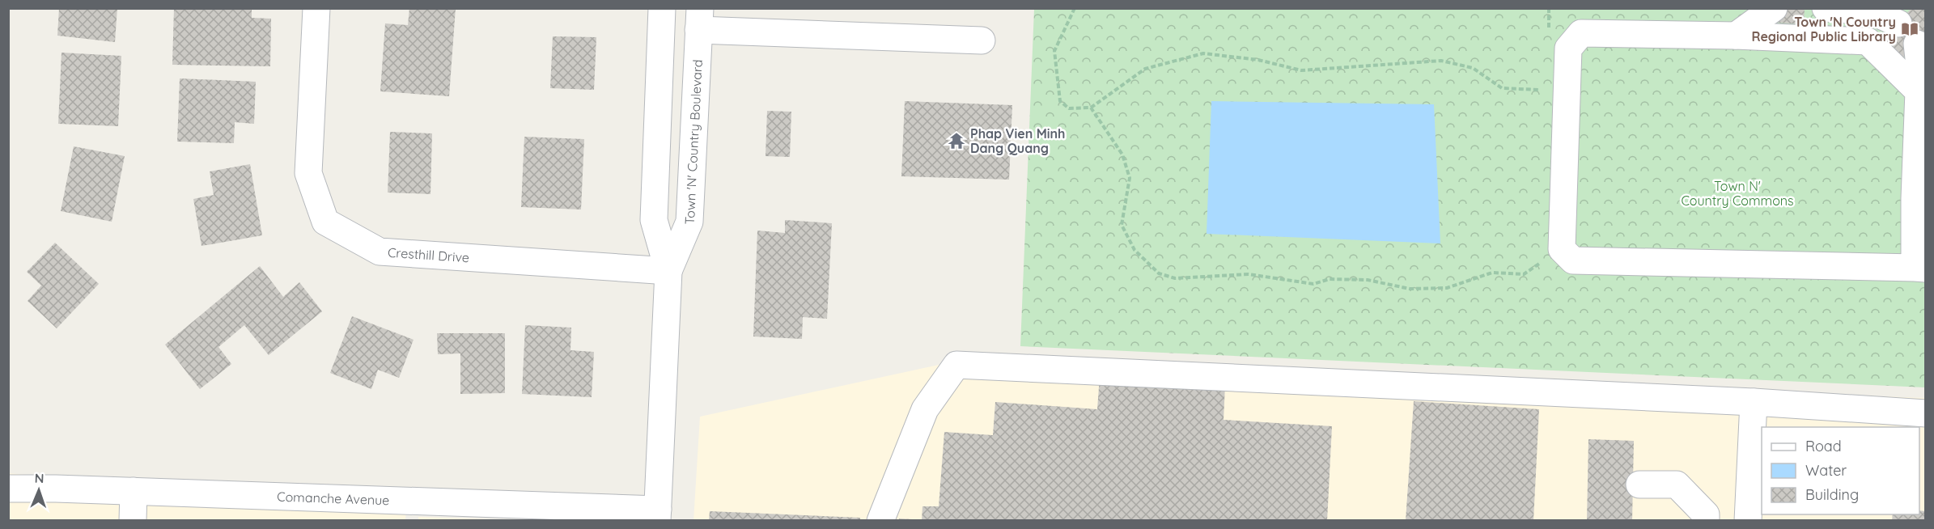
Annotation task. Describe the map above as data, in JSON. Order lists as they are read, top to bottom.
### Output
{
  "streets": {
    "street": ["Town 'N' Country Boulevard", "Cresthill Drive", "Comanche Avenue"]
  },
  "crossings": [
    ["Town 'N' Country Boulevard", "Cresthill Drive"],
    ["Town 'N' Country Boulevard", "Comanche Avenue"]
  ],
  "parks": ["Town N' Country Commons"],
  "places": {
    "library": ["Town 'N Country Regional Public Library"],
    "temple": ["Phap Vien Minh Dang Quang"]
  },
  "legend": ["Road", "Water", "Building"],
  "north": "top"
}
